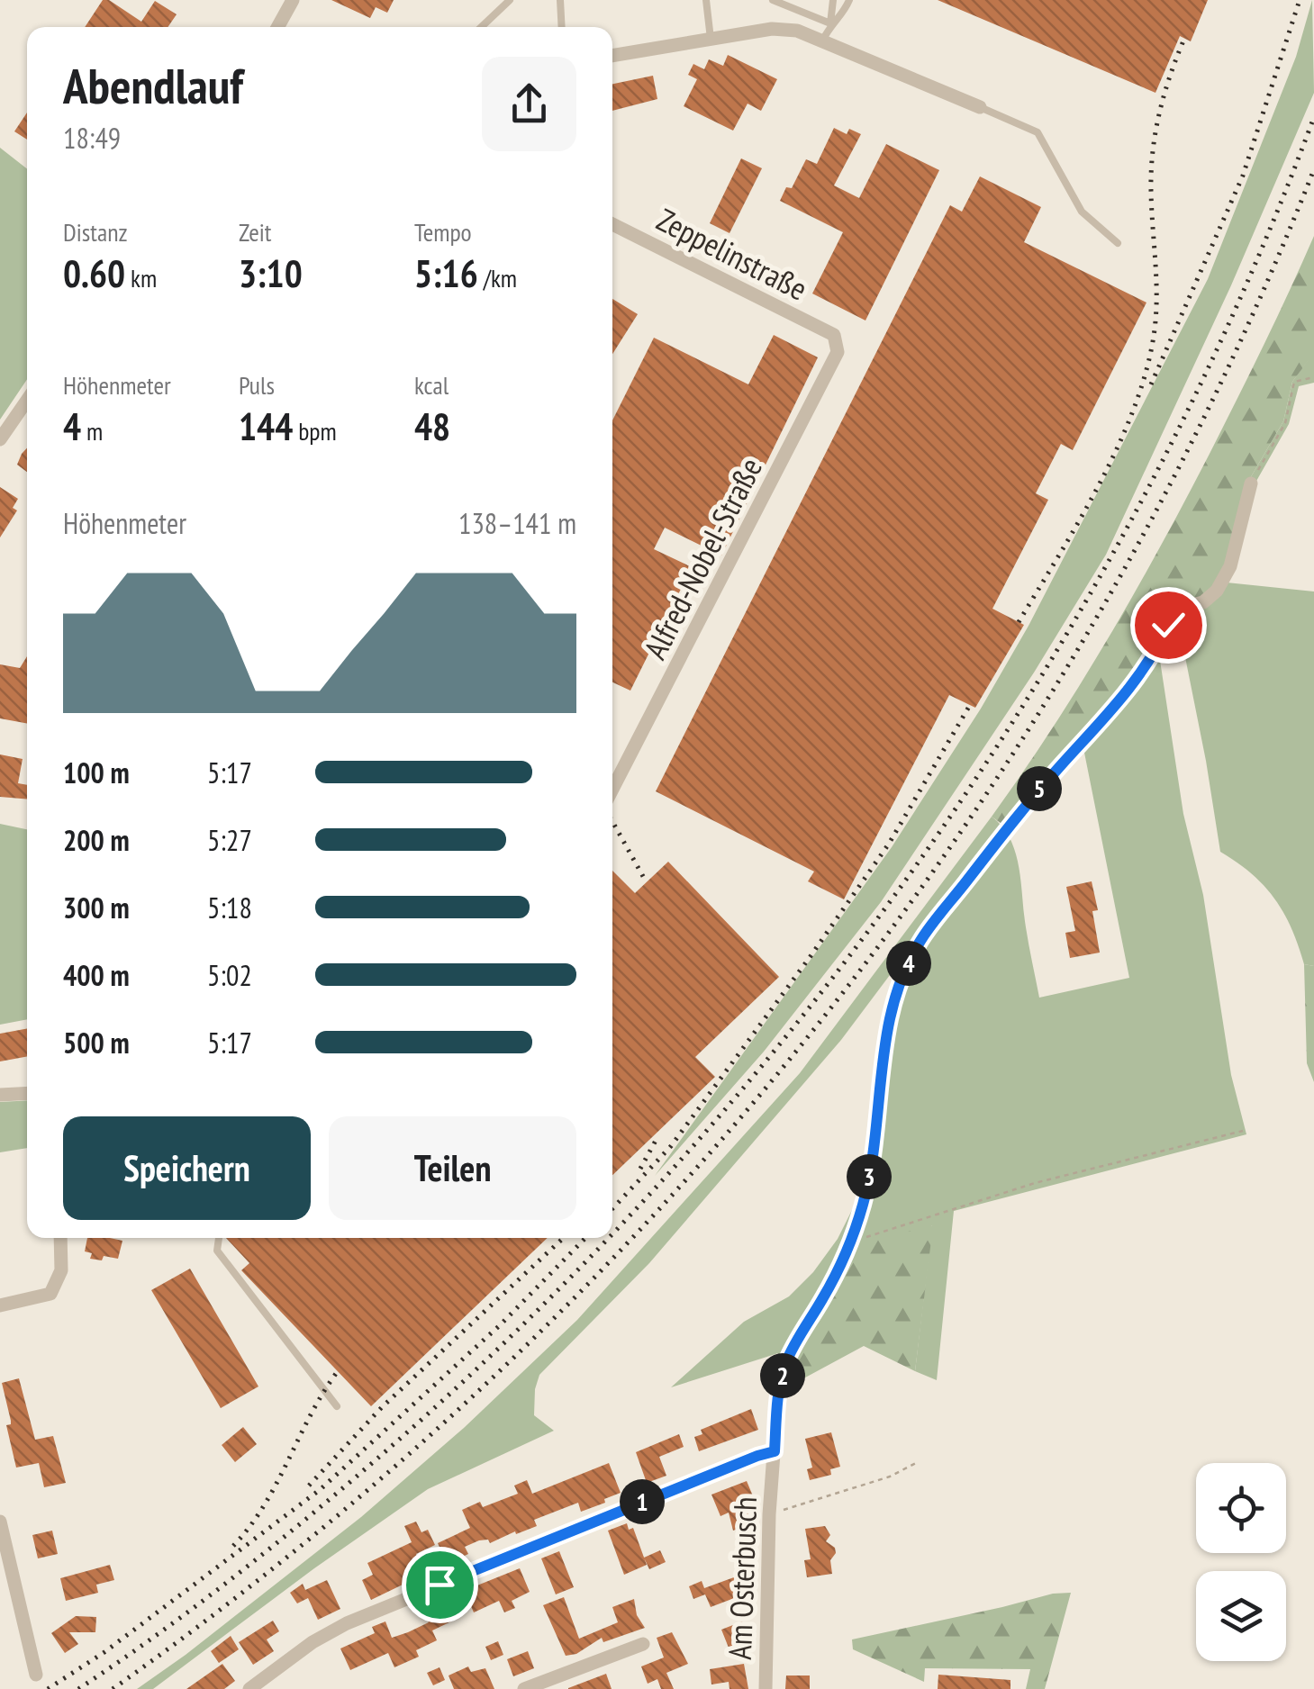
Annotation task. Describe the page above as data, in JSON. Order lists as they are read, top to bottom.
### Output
{
  "streets": {
    "street": ["Zeppelinstraße", "Alfred-Nobel-Straße", "Am Osterbusch"]
  },
  "crossings": [
    ["Zeppelinstraße", "Alfred-Nobel-Straße"]
  ],
  "page": {
    "heading": ["Abendlauf", "18:49"],
    "stats": [
      ["Distanz", "0.60 km"],
      ["Zeit", "3:10"],
      ["Tempo", "5:16 /km"],
      ["Höhenmeter", "4 m"],
      ["Puls", "144 bpm"],
      ["kcal", "48"]
    ],
    "chart": ["Höhenmeter", "138–141 m"],
    "list": [
      {
        "name": "100 m",
        "note": "5:17"
      },
      {
        "name": "200 m",
        "note": "5:27"
      },
      {
        "name": "300 m",
        "note": "5:18"
      },
      {
        "name": "400 m",
        "note": "5:02"
      },
      {
        "name": "500 m",
        "note": "5:17"
      }
    ],
    "pins": [
      "5",
      "4",
      "3",
      "2",
      "1"
    ],
    "buttons": ["Speichern", "Teilen"]
  }
}
